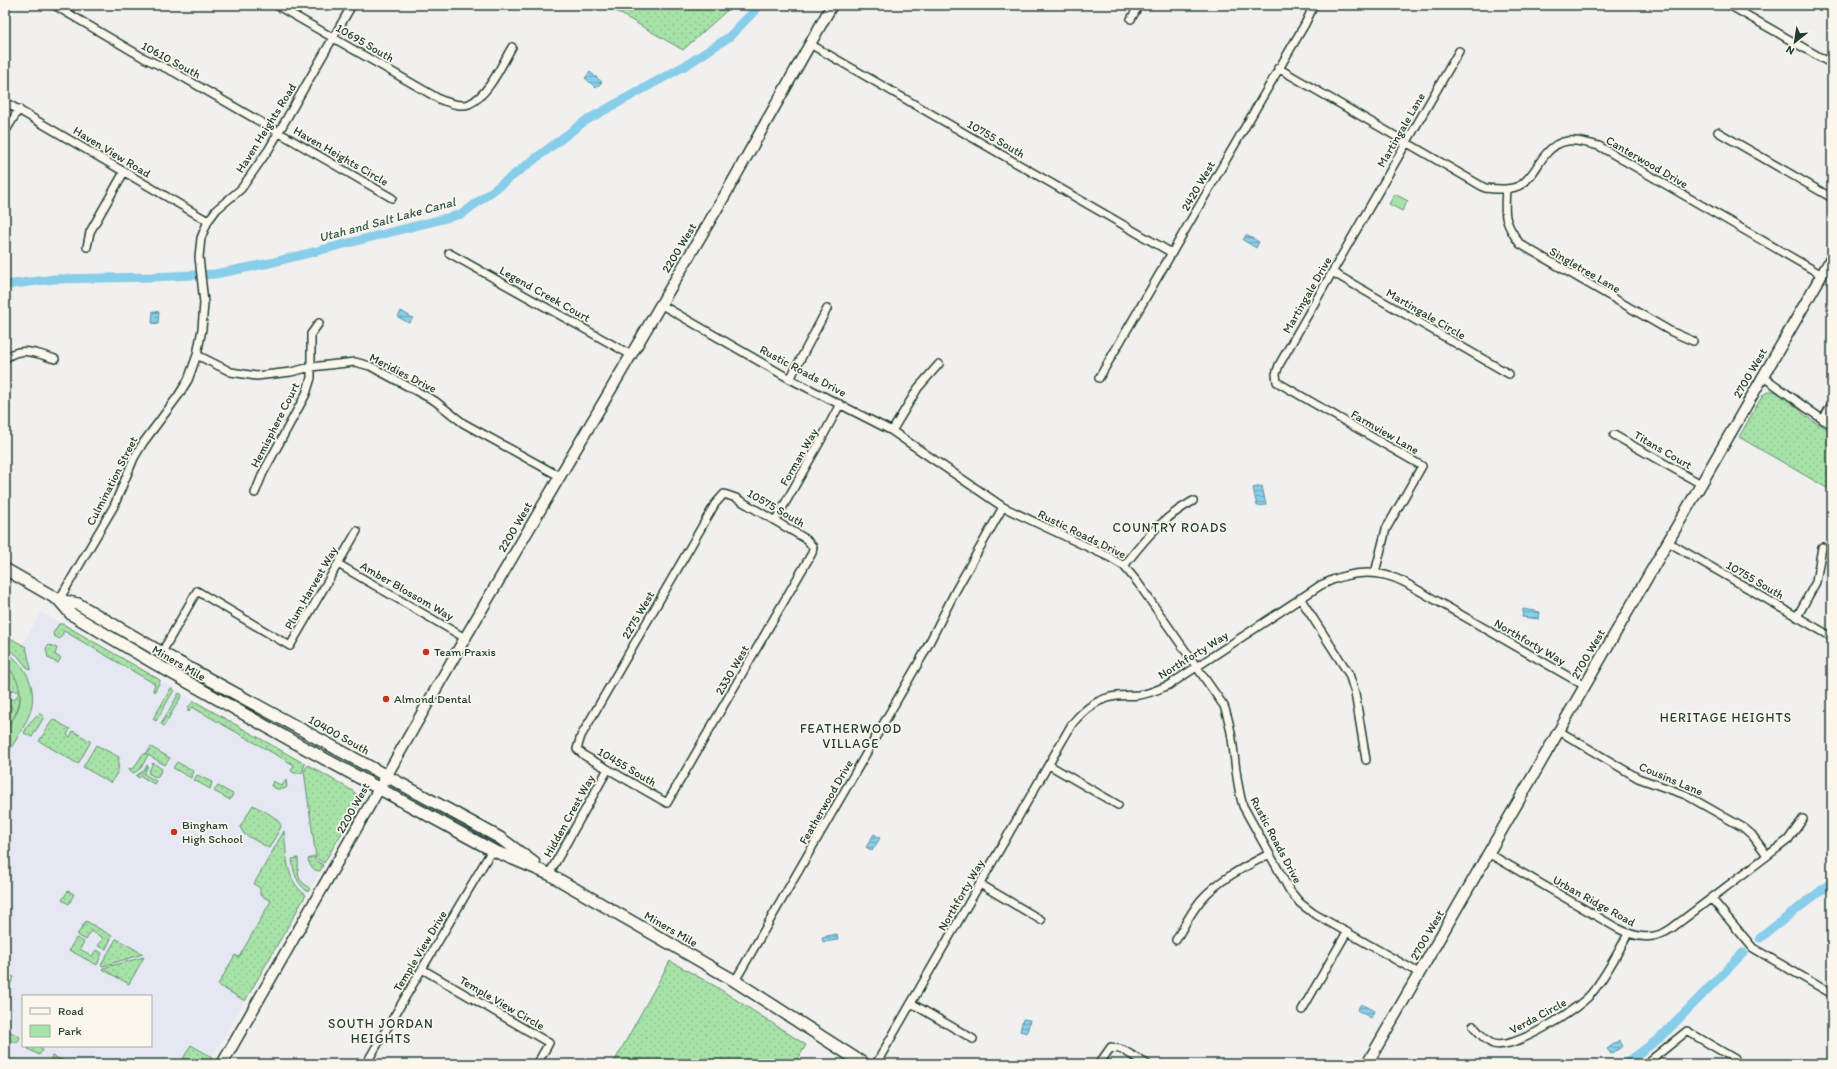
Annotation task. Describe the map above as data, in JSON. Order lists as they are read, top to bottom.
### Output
{
  "streets": {
    "main road": ["Miners Mile", "10400 South"],
    "street": [
      "10695 South",
      "10610 South",
      "Haven Heights Road",
      "Martingale Lane",
      "10755 South",
      "Haven View Road",
      "Haven Heights Circle",
      "Canterwood Drive",
      "2420 West",
      "2200 West",
      "Singletree Lane",
      "Legend Creek Court",
      "Martingale Drive",
      "Martingale Circle",
      "Rustic Roads Drive",
      "Meridies Drive",
      "2700 West",
      "Hemisphere Court",
      "Farmview Lane",
      "Titans Court",
      "Forman Way",
      "Culmination Street",
      "10575 South",
      "Plum Harvest Way",
      "Amber Blossom Way",
      "2275 West",
      "Northforty Way",
      "2330 West",
      "10455 South",
      "Cousins Lane",
      "Featherwood Drive",
      "Hidden Crest Way",
      "Urban Ridge Road",
      "Temple View Drive",
      "Temple View Circle",
      "Verda Circle"
    ]
  },
  "crossings": [
    ["10695 South", "Haven Heights Road"],
    ["10610 South", "Haven Heights Road"],
    ["10610 South", "Haven Heights Circle"],
    ["Haven Heights Road", "Haven View Road"],
    ["Haven Heights Road", "Haven Heights Circle"],
    ["Haven Heights Road", "Culmination Street"],
    ["Martingale Lane", "Canterwood Drive"],
    ["Martingale Lane", "Martingale Drive"],
    ["10755 South", "2420 West"],
    ["10755 South", "2200 West"],
    ["10755 South", "2700 West"],
    ["Canterwood Drive", "2420 West"],
    ["Canterwood Drive", "Singletree Lane"],
    ["Canterwood Drive", "2700 West"],
    ["2200 West", "Legend Creek Court"],
    ["2200 West", "Rustic Roads Drive"],
    ["2200 West", "Meridies Drive"],
    ["2200 West", "Amber Blossom Way"],
    ["2200 West", "Miners Mile"],
    ["2200 West", "10400 South"],
    ["Martingale Drive", "Martingale Circle"],
    ["Martingale Drive", "Farmview Lane"],
    ["Rustic Roads Drive", "2700 West"],
    ["Rustic Roads Drive", "Forman Way"],
    ["Rustic Roads Drive", "Northforty Way"],
    ["Rustic Roads Drive", "Featherwood Drive"],
    ["Meridies Drive", "Hemisphere Court"],
    ["Meridies Drive", "Culmination Street"],
    ["2700 West", "Titans Court"],
    ["2700 West", "Northforty Way"],
    ["2700 West", "Cousins Lane"],
    ["2700 West", "Urban Ridge Road"],
    ["Farmview Lane", "Northforty Way"],
    ["Forman Way", "10575 South"],
    ["Culmination Street", "Miners Mile"],
    ["10575 South", "2275 West"],
    ["10575 South", "2330 West"],
    ["Plum Harvest Way", "Amber Blossom Way"],
    ["Plum Harvest Way", "Miners Mile"],
    ["2275 West", "10455 South"],
    ["Miners Mile", "10400 South"],
    ["Miners Mile", "Featherwood Drive"],
    ["Miners Mile", "Hidden Crest Way"],
    ["Miners Mile", "Temple View Drive"],
    ["2330 West", "10455 South"],
    ["10400 South", "Hidden Crest Way"],
    ["10455 South", "Hidden Crest Way"],
    ["Cousins Lane", "Urban Ridge Road"],
    ["Urban Ridge Road", "Verda Circle"],
    ["Temple View Drive", "Temple View Circle"]
  ],
  "districts": [
    "COUNTRY ROADS",
    "HERITAGE HEIGHTS",
    "FEATHERWOOD VILLAGE",
    "SOUTH JORDAN HEIGHTS"
  ],
  "water": ["Utah and Salt Lake Canal"],
  "places": ["Team Praxis", "Almond Dental", "Bingham High School"],
  "legend": ["Road", "Park"],
  "north": "bottom left"
}
